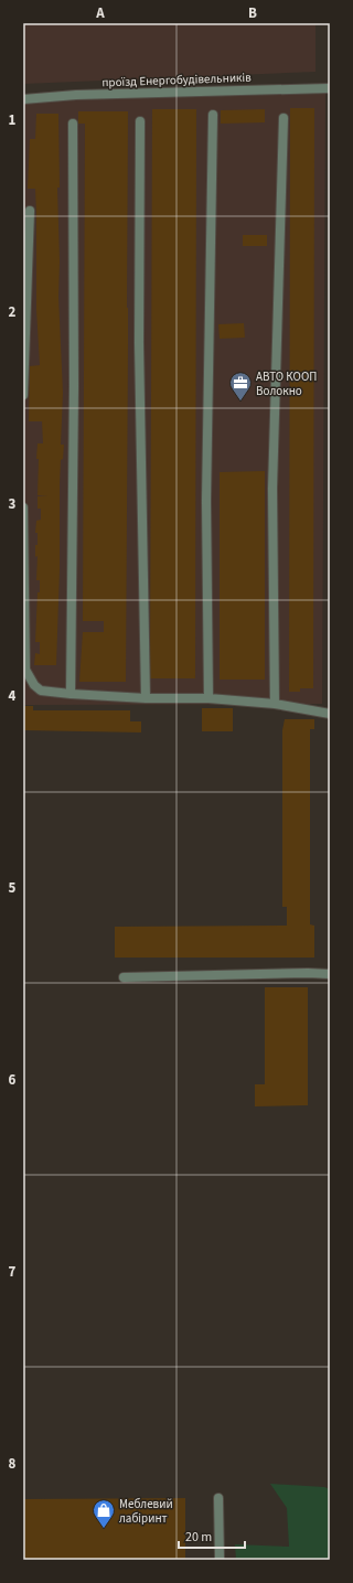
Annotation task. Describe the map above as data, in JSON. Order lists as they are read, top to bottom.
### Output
{
  "streets": {
    "street": ["проїзд Енергобудівельників"]
  },
  "places": {
    "office": ["АВТО КООП Волокно"],
    "shop": ["Меблевий лабіринт"]
  },
  "scale_bar": "20 m",
  "grid": {
    "columns": ["A", "B"],
    "rows": [
      "1",
      "2",
      "3",
      "4",
      "5",
      "6",
      "7",
      "8"
    ]
  }
}
